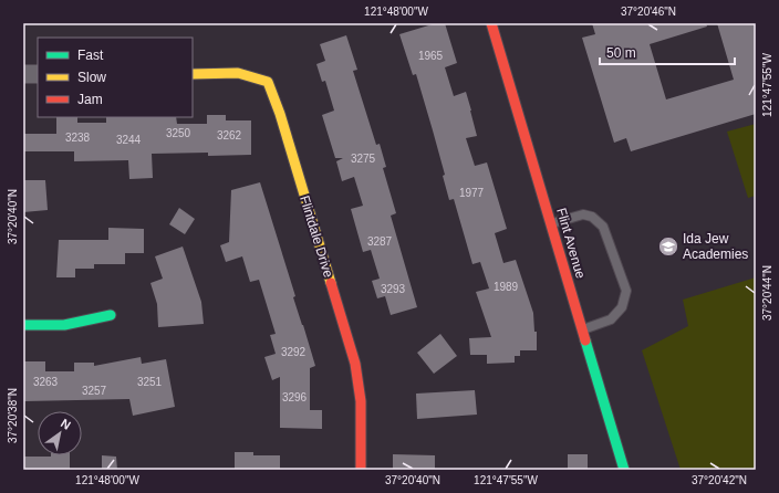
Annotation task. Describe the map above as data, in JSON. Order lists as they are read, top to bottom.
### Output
{
  "streets": {
    "street": ["Flintdale Drive", "Flint Avenue"]
  },
  "places": {
    "school or university": ["Ida Jew Academies"]
  },
  "house_numbers": [
    "1965",
    "3250",
    "3262",
    "3238",
    "3244",
    "3275",
    "1977",
    "3287",
    "1989",
    "3293",
    "3292",
    "3263",
    "3251",
    "3257",
    "3296"
  ],
  "legend": ["Fast", "Slow", "Jam"],
  "scale_bar": "50 m",
  "north": "top right",
  "coordinates": [
    "121°48'00\"W",
    "37°20'46\"N",
    "121°47'55\"W",
    "37°20'40\"N",
    "37°20'44\"N",
    "37°20'38\"N",
    "37°20'42\"N"
  ]
}
